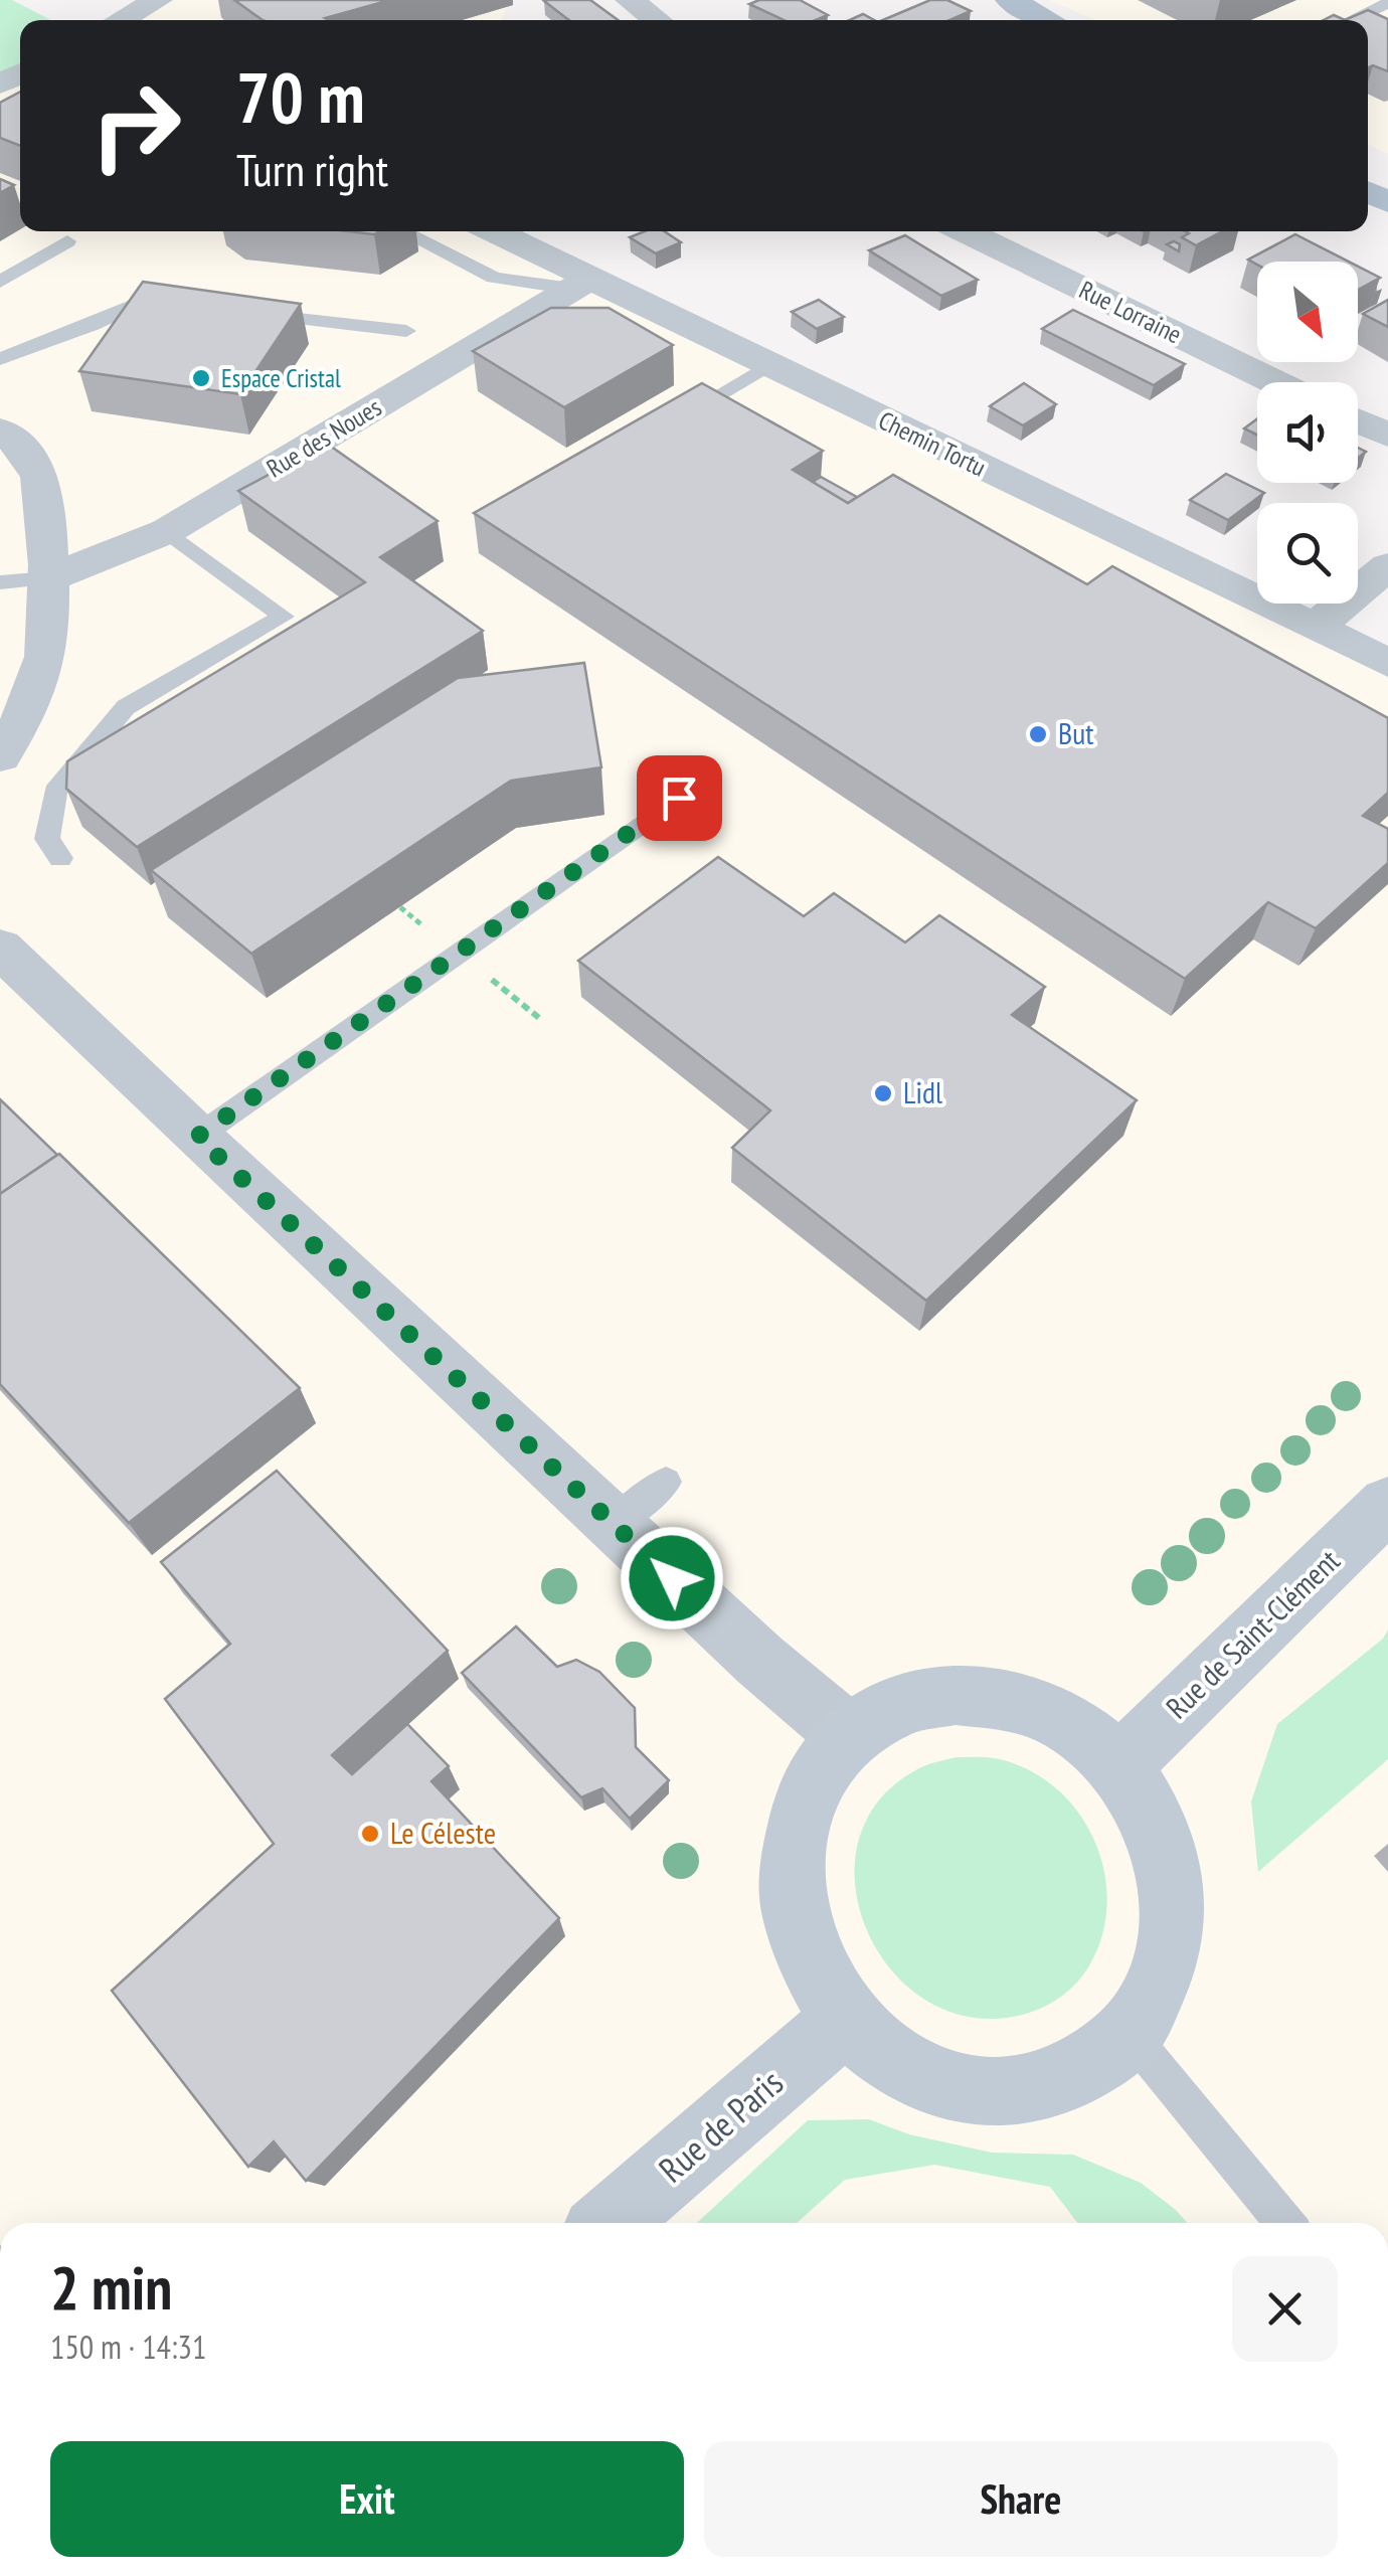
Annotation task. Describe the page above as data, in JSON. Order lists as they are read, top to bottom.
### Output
{
  "streets": {
    "street": [
      "Rue Lorraine",
      "Rue des Noues",
      "Chemin Tortu",
      "Rue de Saint-Clément",
      "Rue de Paris"
    ]
  },
  "crossings": [
    ["Rue des Noues", "Chemin Tortu"]
  ],
  "places": [
    "Espace Cristal",
    "But",
    "Lidl",
    "Le Céleste"
  ],
  "north": "bottom right",
  "page": {
    "turn": ["70 m", "Turn right"],
    "heading": ["2 min", "150 m · 14:31"],
    "buttons": ["Exit", "Share"]
  }
}
